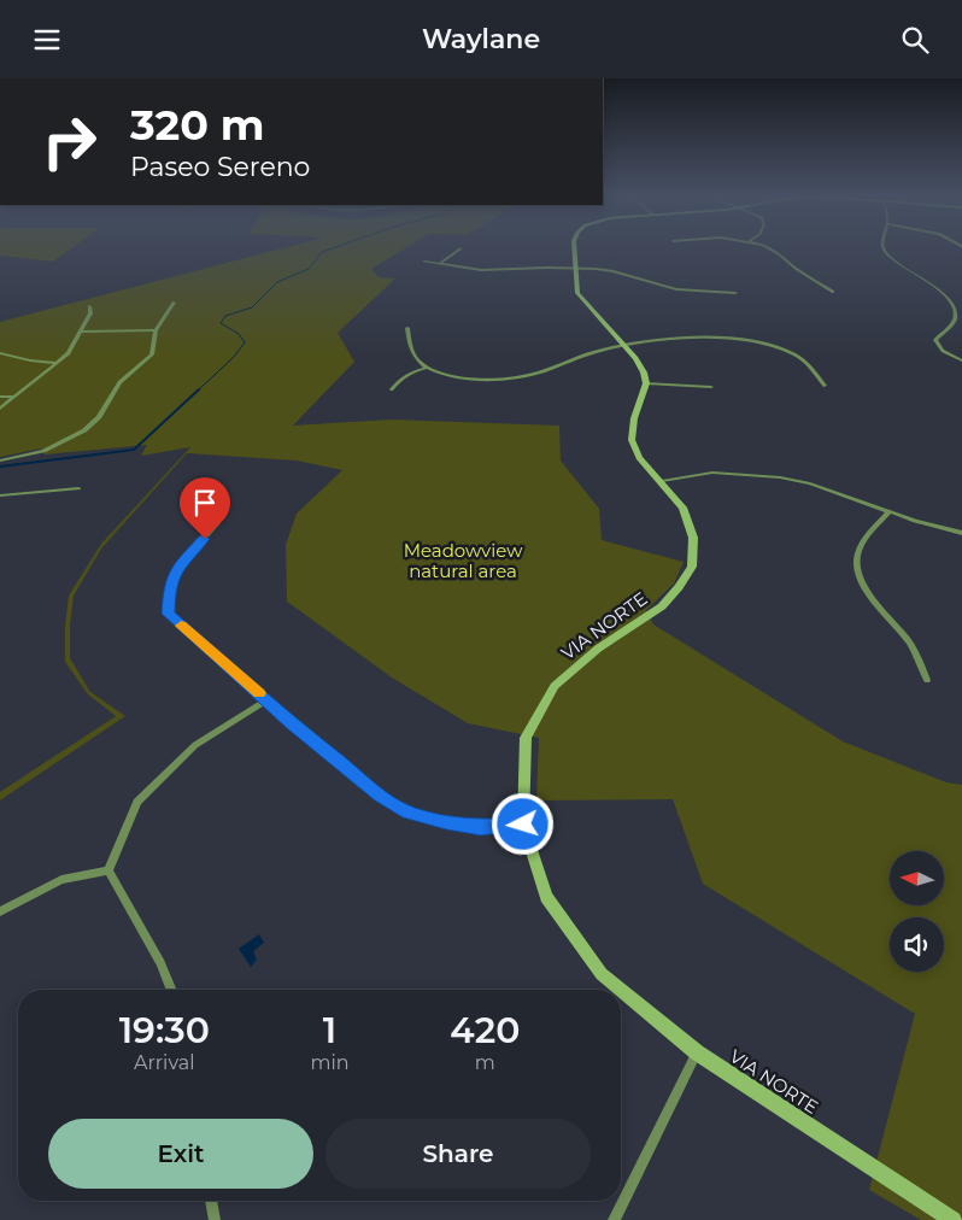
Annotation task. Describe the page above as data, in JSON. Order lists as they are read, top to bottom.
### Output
{
  "streets": {
    "street": ["VIA NORTE"]
  },
  "parks": ["Meadowview natural area"],
  "north": "left",
  "page": {
    "header": "Waylane",
    "turn": ["320 m", "Paseo Sereno"],
    "eta": [
      "19:30",
      "Arrival",
      "1",
      "min",
      "420",
      "m"
    ],
    "buttons": ["Exit", "Share"]
  }
}
